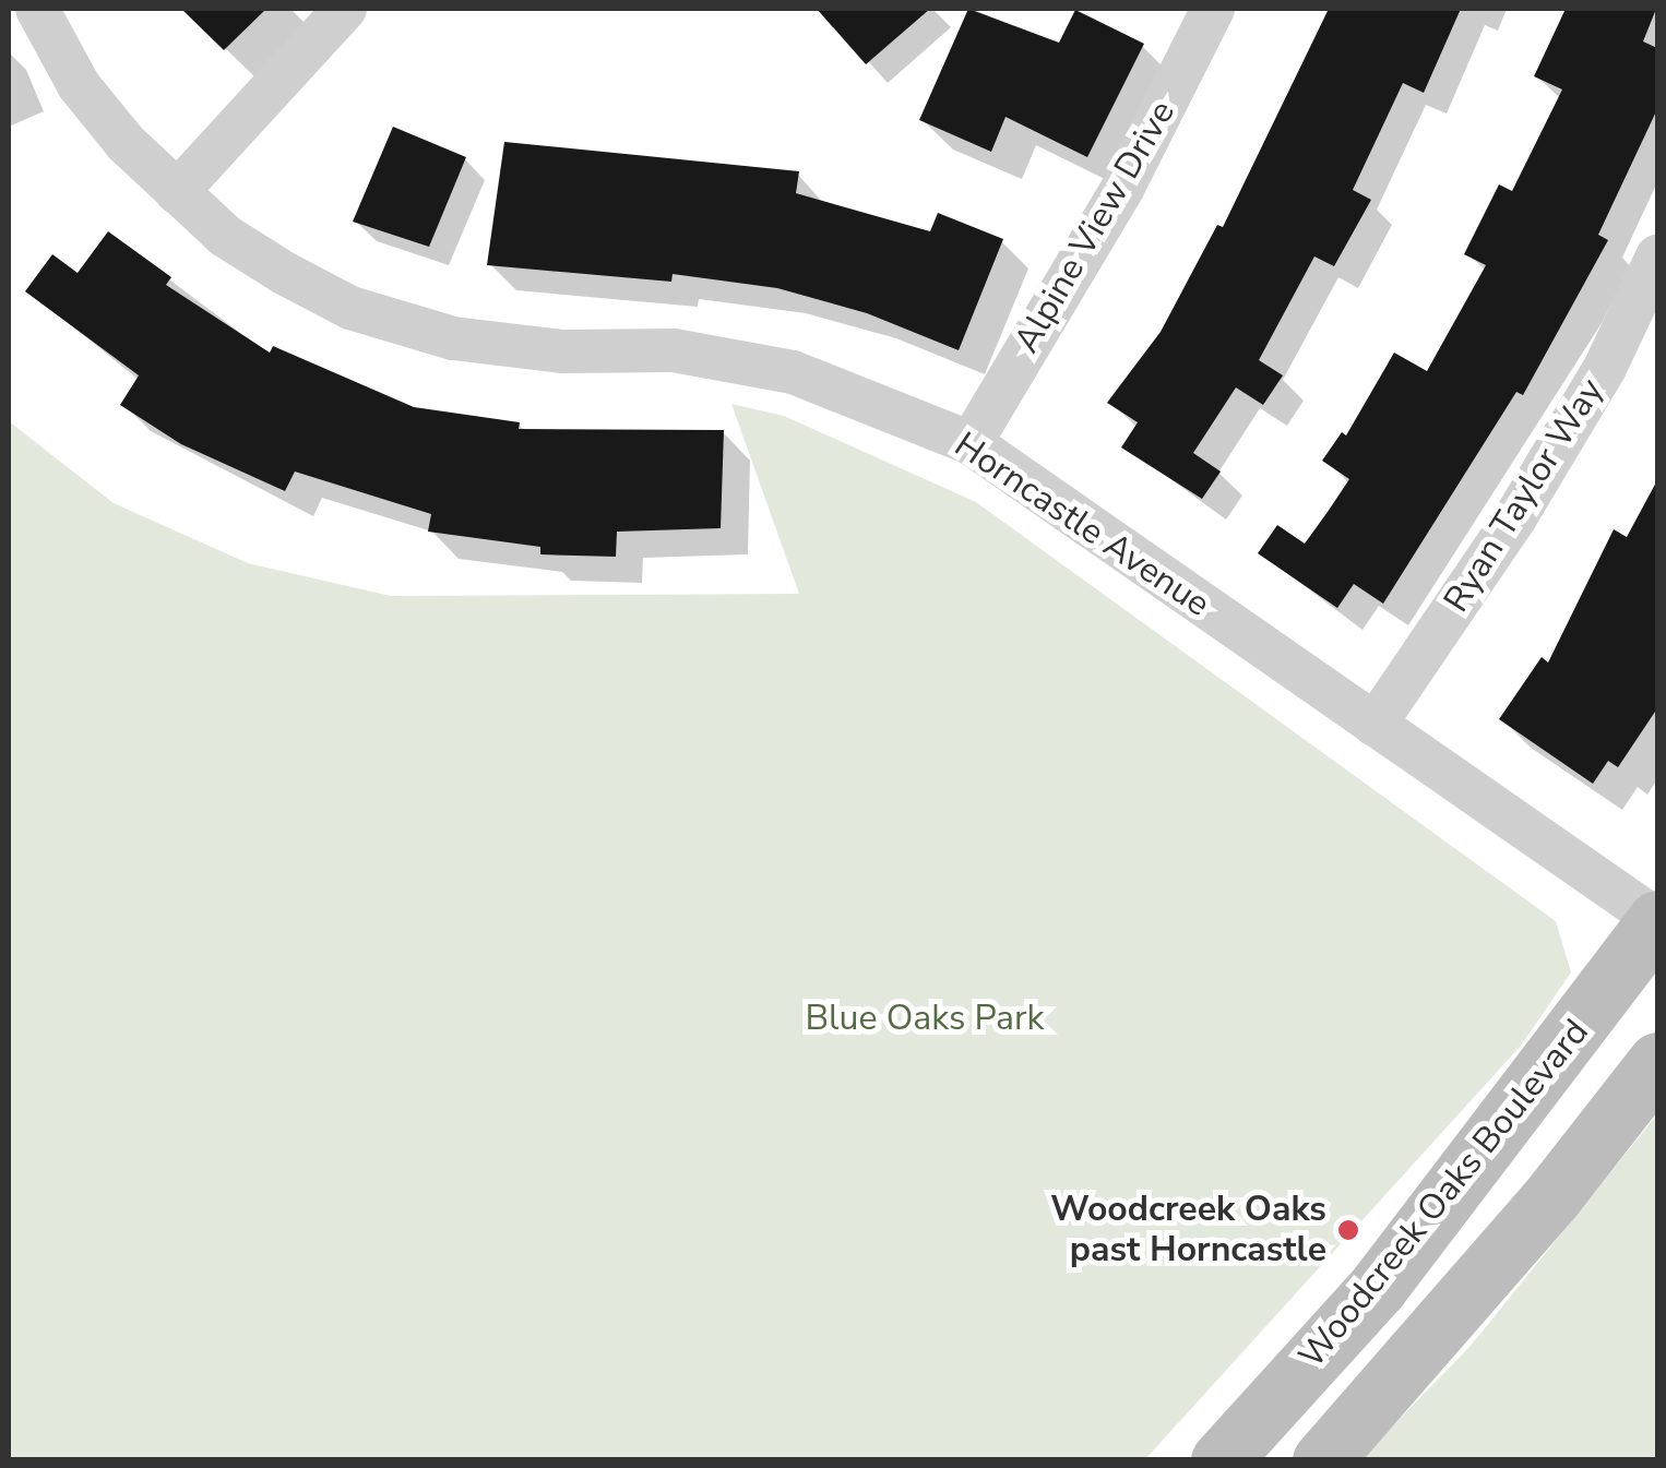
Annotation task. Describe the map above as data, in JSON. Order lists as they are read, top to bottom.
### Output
{
  "streets": {
    "main road": ["Woodcreek Oaks Boulevard"],
    "street": ["Alpine View Drive", "Ryan Taylor Way", "Horncastle Avenue"]
  },
  "crossings": [
    ["Alpine View Drive", "Horncastle Avenue"],
    ["Ryan Taylor Way", "Horncastle Avenue"],
    ["Horncastle Avenue", "Woodcreek Oaks Boulevard"]
  ],
  "parks": ["Blue Oaks Park"],
  "places": ["Woodcreek Oaks past Horncastle"]
}
